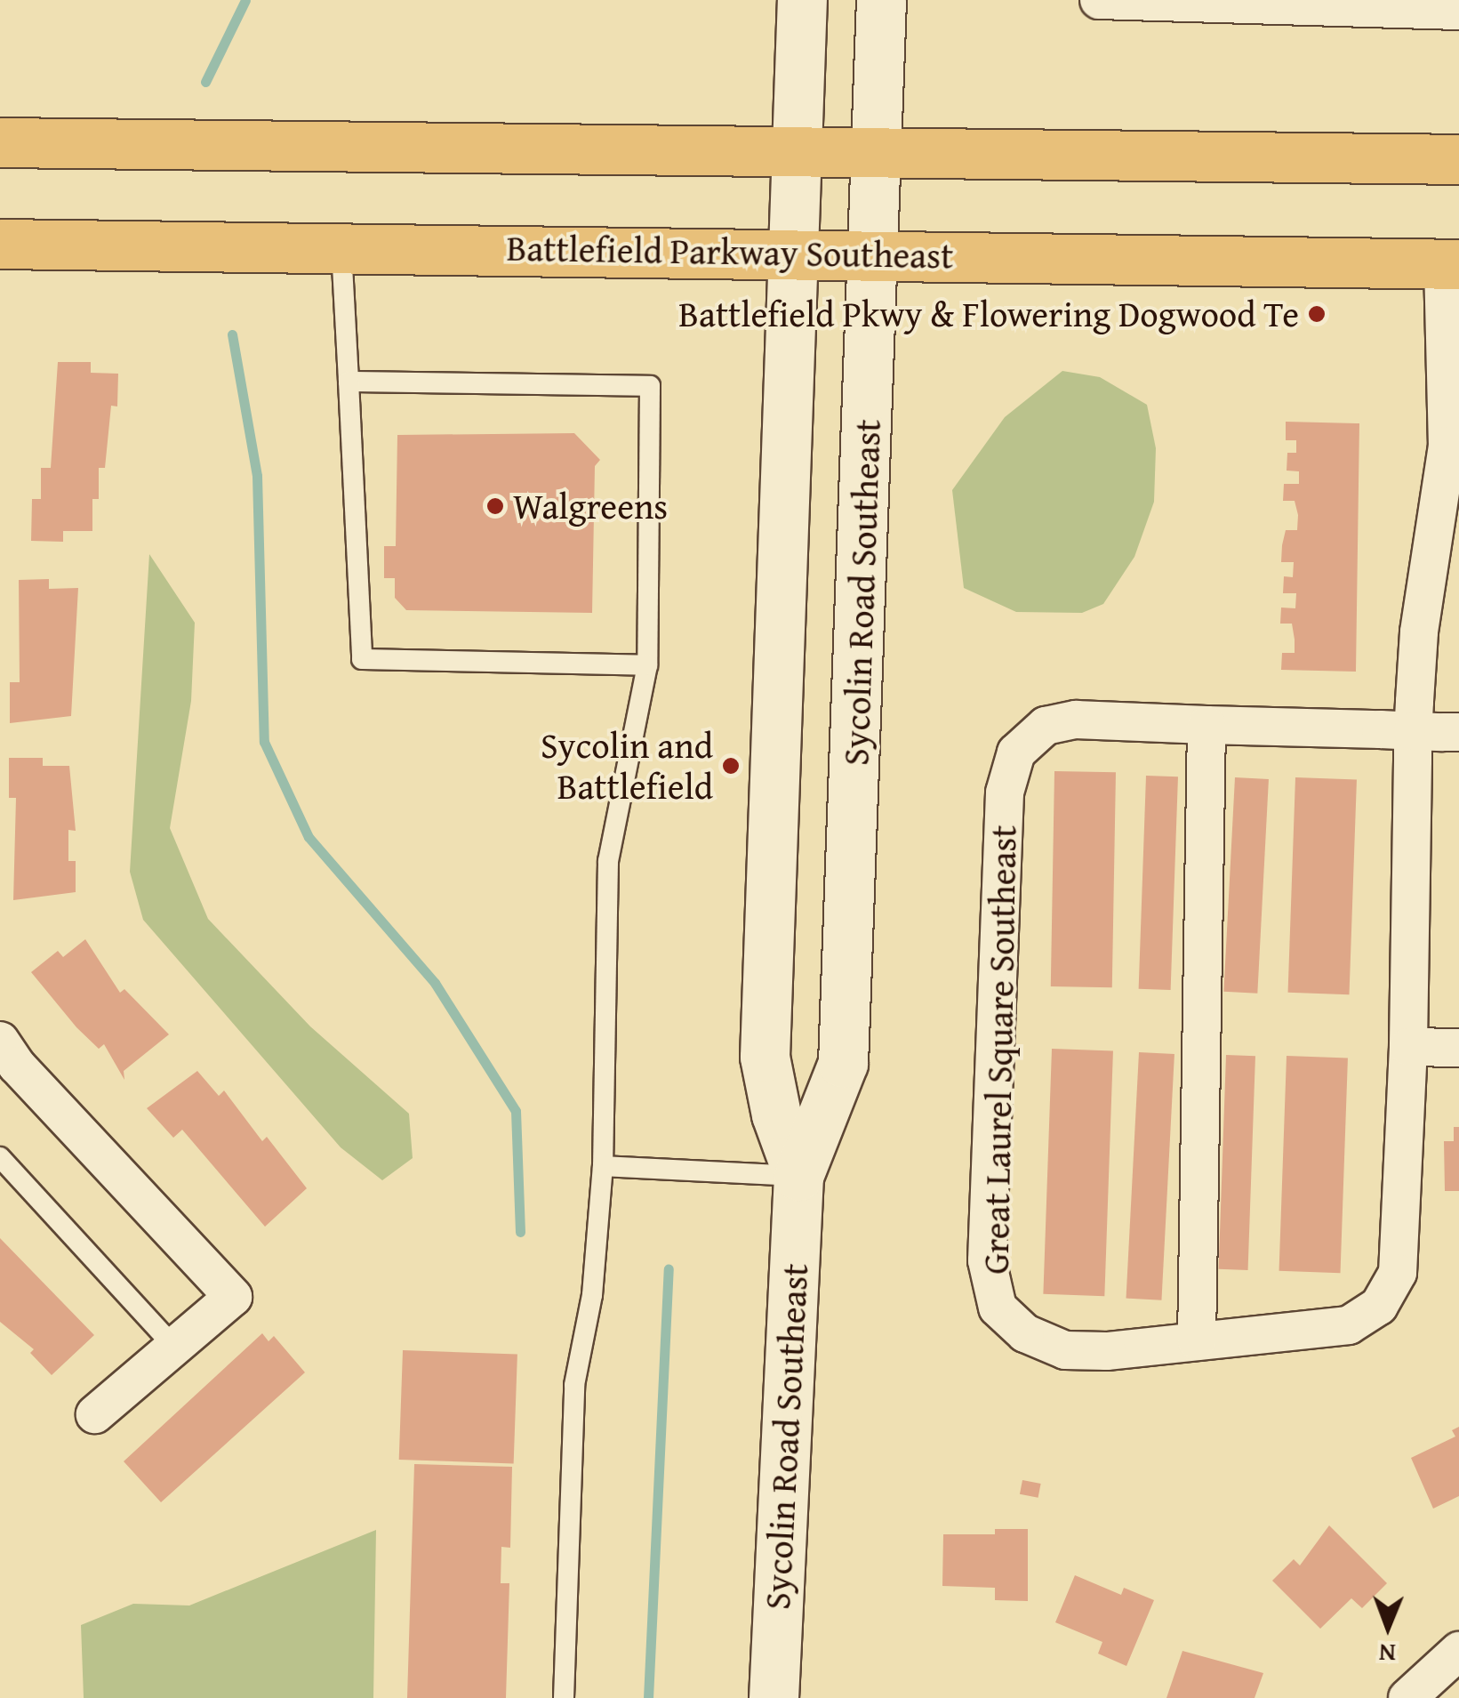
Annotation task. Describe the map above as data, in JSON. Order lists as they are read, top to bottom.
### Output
{
  "streets": {
    "main road": ["Battlefield Parkway Southeast", "Sycolin Road Southeast"],
    "street": ["Great Laurel Square Southeast"]
  },
  "crossings": [
    ["Battlefield Parkway Southeast", "Sycolin Road Southeast"]
  ],
  "places": ["Battlefield Pkwy & Flowering Dogwood Te", "Walgreens", "Sycolin and Battlefield"],
  "north": "bottom"
}
